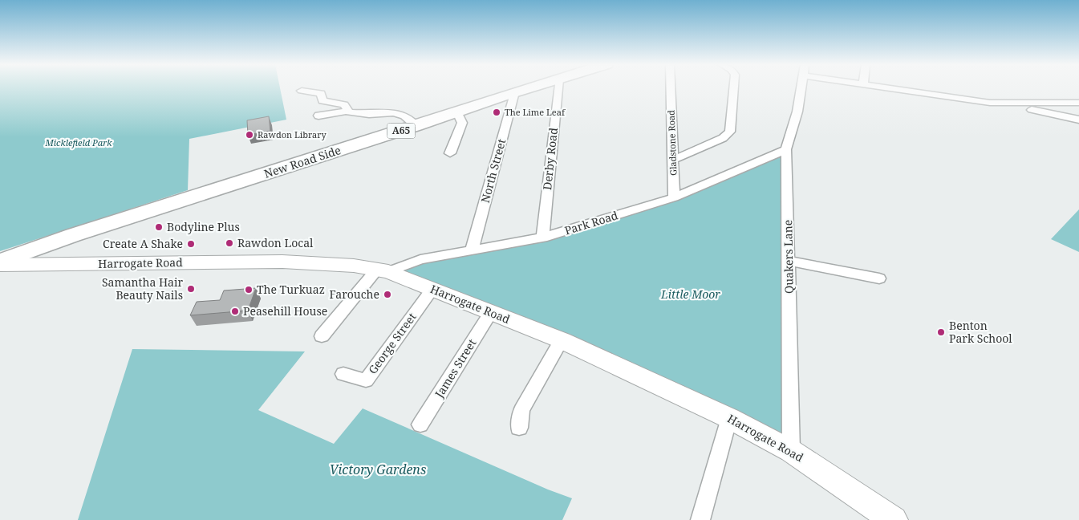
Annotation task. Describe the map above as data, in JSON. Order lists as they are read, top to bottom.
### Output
{
  "streets": {
    "main road": ["A65", "New Road Side", "Harrogate Road"],
    "street": [
      "Gladstone Road",
      "Derby Road",
      "North Street",
      "Park Road",
      "Quakers Lane",
      "George Street",
      "James Street"
    ]
  },
  "crossings": [
    ["Gladstone Road", "Park Road"],
    ["Derby Road", "Park Road"],
    ["New Road Side", "North Street"],
    ["New Road Side", "Harrogate Road"],
    ["North Street", "Park Road"],
    ["Park Road", "Quakers Lane"],
    ["Park Road", "Harrogate Road"],
    ["Quakers Lane", "Harrogate Road"],
    ["Harrogate Road", "George Street"],
    ["Harrogate Road", "James Street"]
  ],
  "parks": ["Micklefield Park", "Little Moor", "Victory Gardens"],
  "places": [
    "The Lime Leaf",
    "Rawdon Library",
    "Bodyline Plus",
    "Rawdon Local",
    "Create A Shake",
    "Samantha Hair Beauty Nails",
    "The Turkuaz",
    "Farouche",
    "Peasehill House",
    "Benton Park School"
  ]
}
